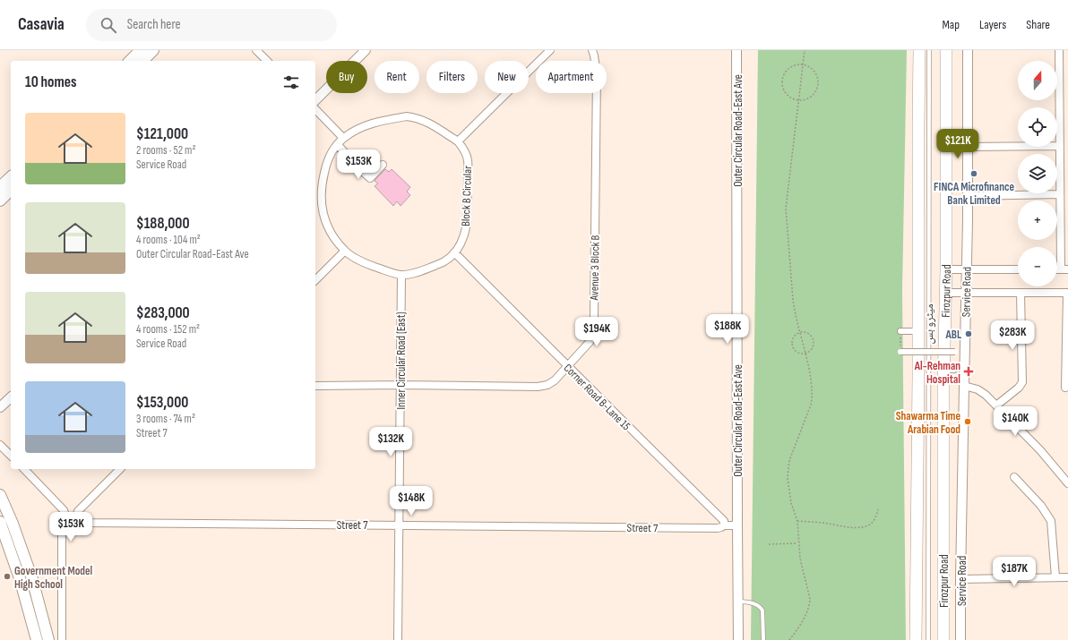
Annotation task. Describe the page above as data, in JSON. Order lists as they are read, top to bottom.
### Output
{
  "streets": {
    "main road": ["Firozpur Road"],
    "street": [
      "Outer Circular Road-East Ave",
      "Block B Circular",
      "Avenue 3 Block B",
      "Service Road",
      "Inner Circular Road (East)",
      "Corner Road B-Lane 15",
      "Street 7"
    ],
    "lane": ["میٹرو بس"]
  },
  "crossings": [
    ["Outer Circular Road-East Ave", "Street 7"],
    ["Block B Circular", "Inner Circular Road (East)"],
    ["Block B Circular", "Corner Road B-Lane 15"],
    ["Avenue 3 Block B", "Inner Circular Road (East)"],
    ["Avenue 3 Block B", "Corner Road B-Lane 15"],
    ["Inner Circular Road (East)", "Street 7"],
    ["Corner Road B-Lane 15", "Street 7"]
  ],
  "places": {
    "other": [
      "FINCA Microfinance Bank Limited",
      "ABL",
      "Shawarma Time Arabian Food",
      "Government Model High School"
    ],
    "health": ["Al-Rehman Hospital"]
  },
  "north": "top",
  "page": {
    "header": "Casavia",
    "search": "Search here",
    "nav": ["Map", "Layers", "Share"],
    "map_buttons": ["+", "−"],
    "chip": [
      "Buy",
      "Rent",
      "Filters",
      "New",
      "Apartment"
    ],
    "heading": "10 homes",
    "list": [
      {
        "name": "$121,000",
        "note": "2 rooms · 52 m² · Service Road"
      },
      {
        "name": "$188,000",
        "note": "4 rooms · 104 m² · Outer Circular Road-East Ave"
      },
      {
        "name": "$283,000",
        "note": "4 rooms · 152 m² · Service Road"
      },
      {
        "name": "$153,000",
        "note": "3 rooms · 74 m² · Street 7"
      }
    ],
    "price": [
      "$121K",
      "$153K",
      "$188K",
      "$194K",
      "$283K",
      "$140K",
      "$132K",
      "$148K",
      "$153K",
      "$187K"
    ]
  }
}
